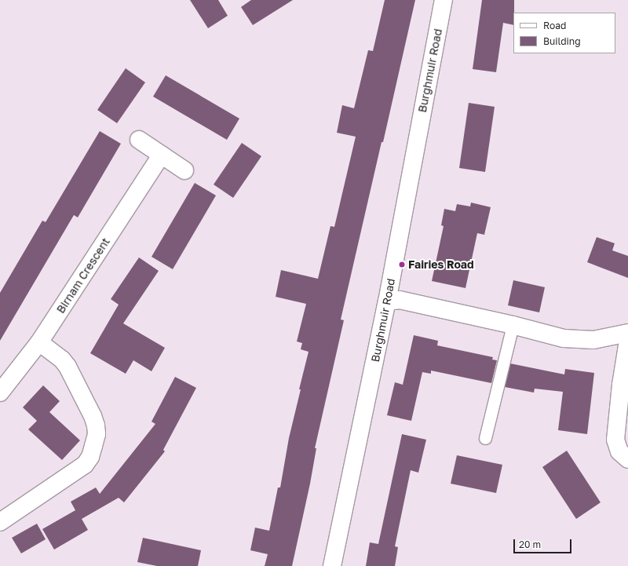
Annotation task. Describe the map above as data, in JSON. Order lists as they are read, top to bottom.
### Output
{
  "streets": {
    "street": ["Burghmuir Road", "Birnam Crescent"]
  },
  "places": ["Fairies Road"],
  "legend": ["Road", "Building"],
  "scale_bar": "20 m"
}
